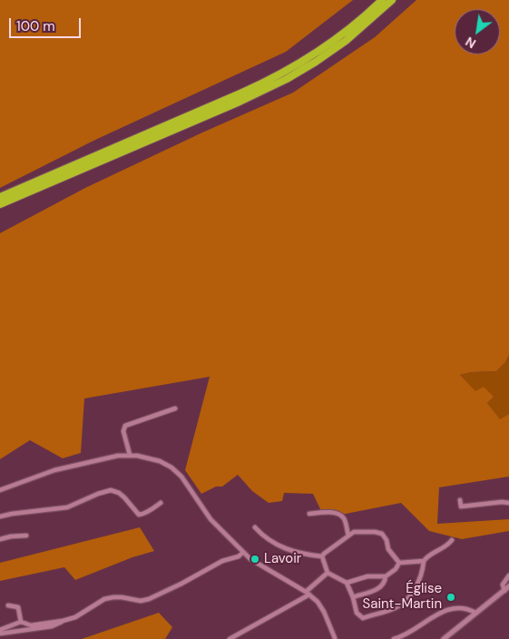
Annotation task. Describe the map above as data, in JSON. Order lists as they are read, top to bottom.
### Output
{
  "places": ["Lavoir", "Église Saint-Martin"],
  "scale_bar": "100 m",
  "north": "bottom left"
}
